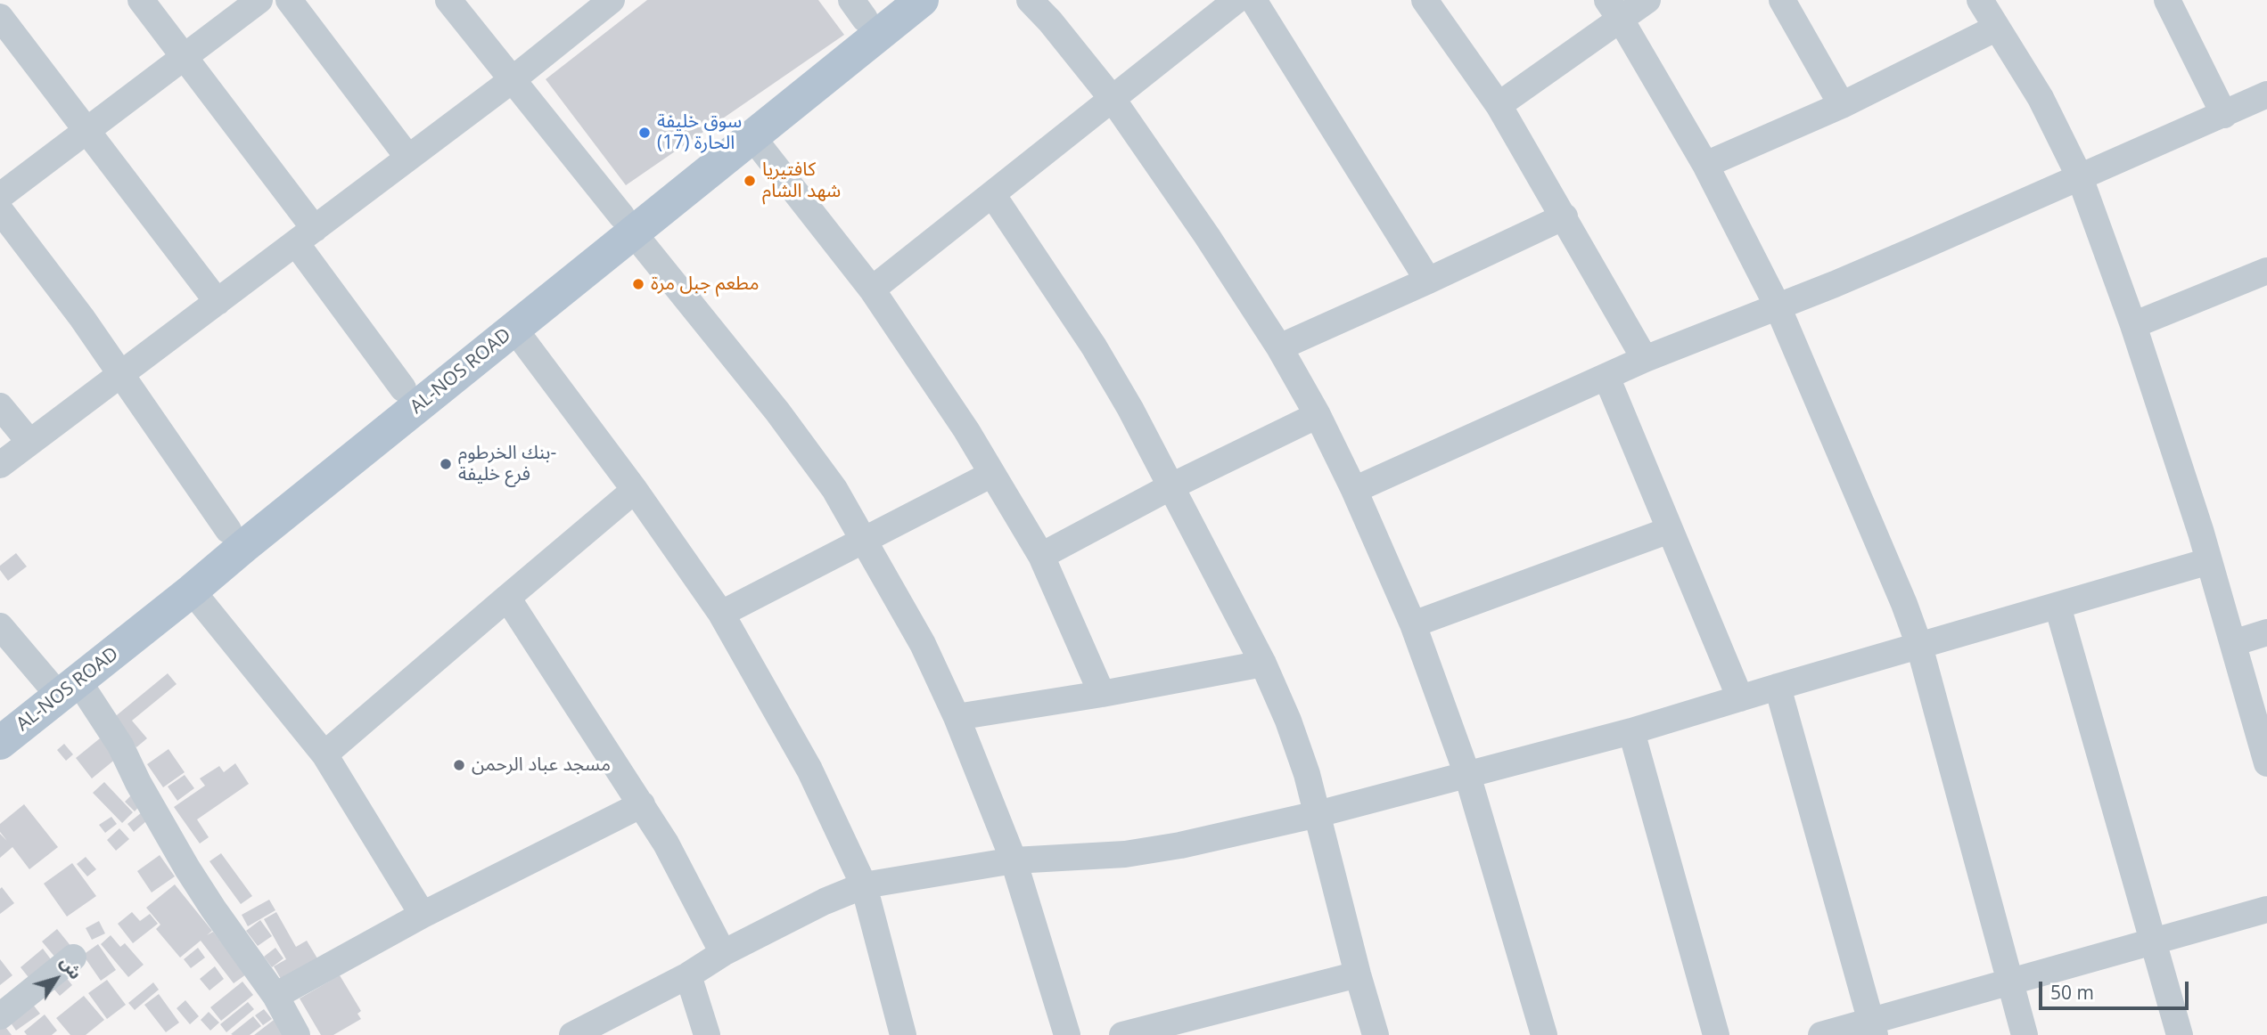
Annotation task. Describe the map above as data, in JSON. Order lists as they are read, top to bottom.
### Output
{
  "streets": {
    "main road": ["AL-NOS ROAD"]
  },
  "places": [
    "سوق خليفة الحارة (17)",
    "كافتيريا شهد الشام",
    "مطعم جبل مرة",
    "بنك الخرطوم- فرع خليفة",
    "مسجد عباد الرحمن"
  ],
  "scale_bar": "50 m",
  "north": "top right"
}
